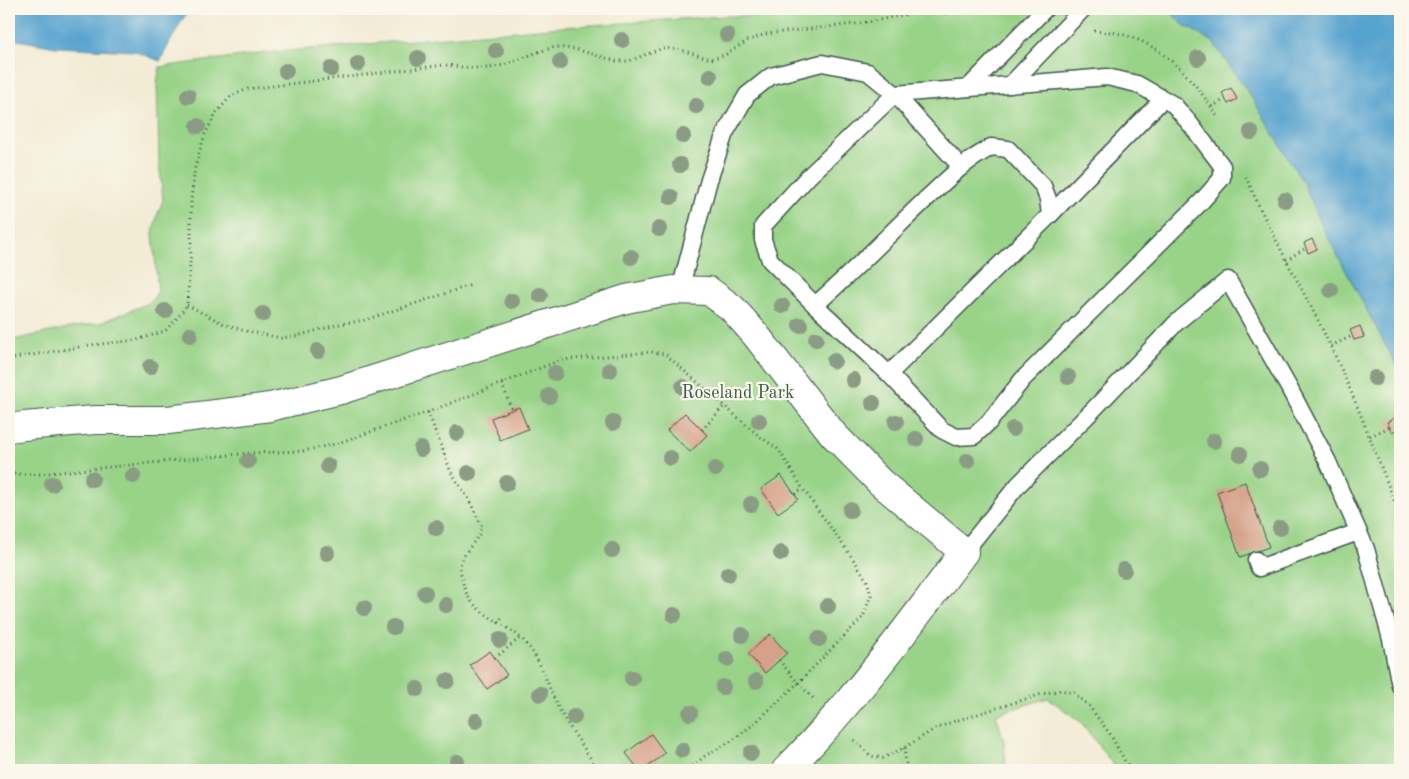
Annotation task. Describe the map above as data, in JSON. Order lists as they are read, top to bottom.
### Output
{
  "parks": ["Roseland Park"]
}
